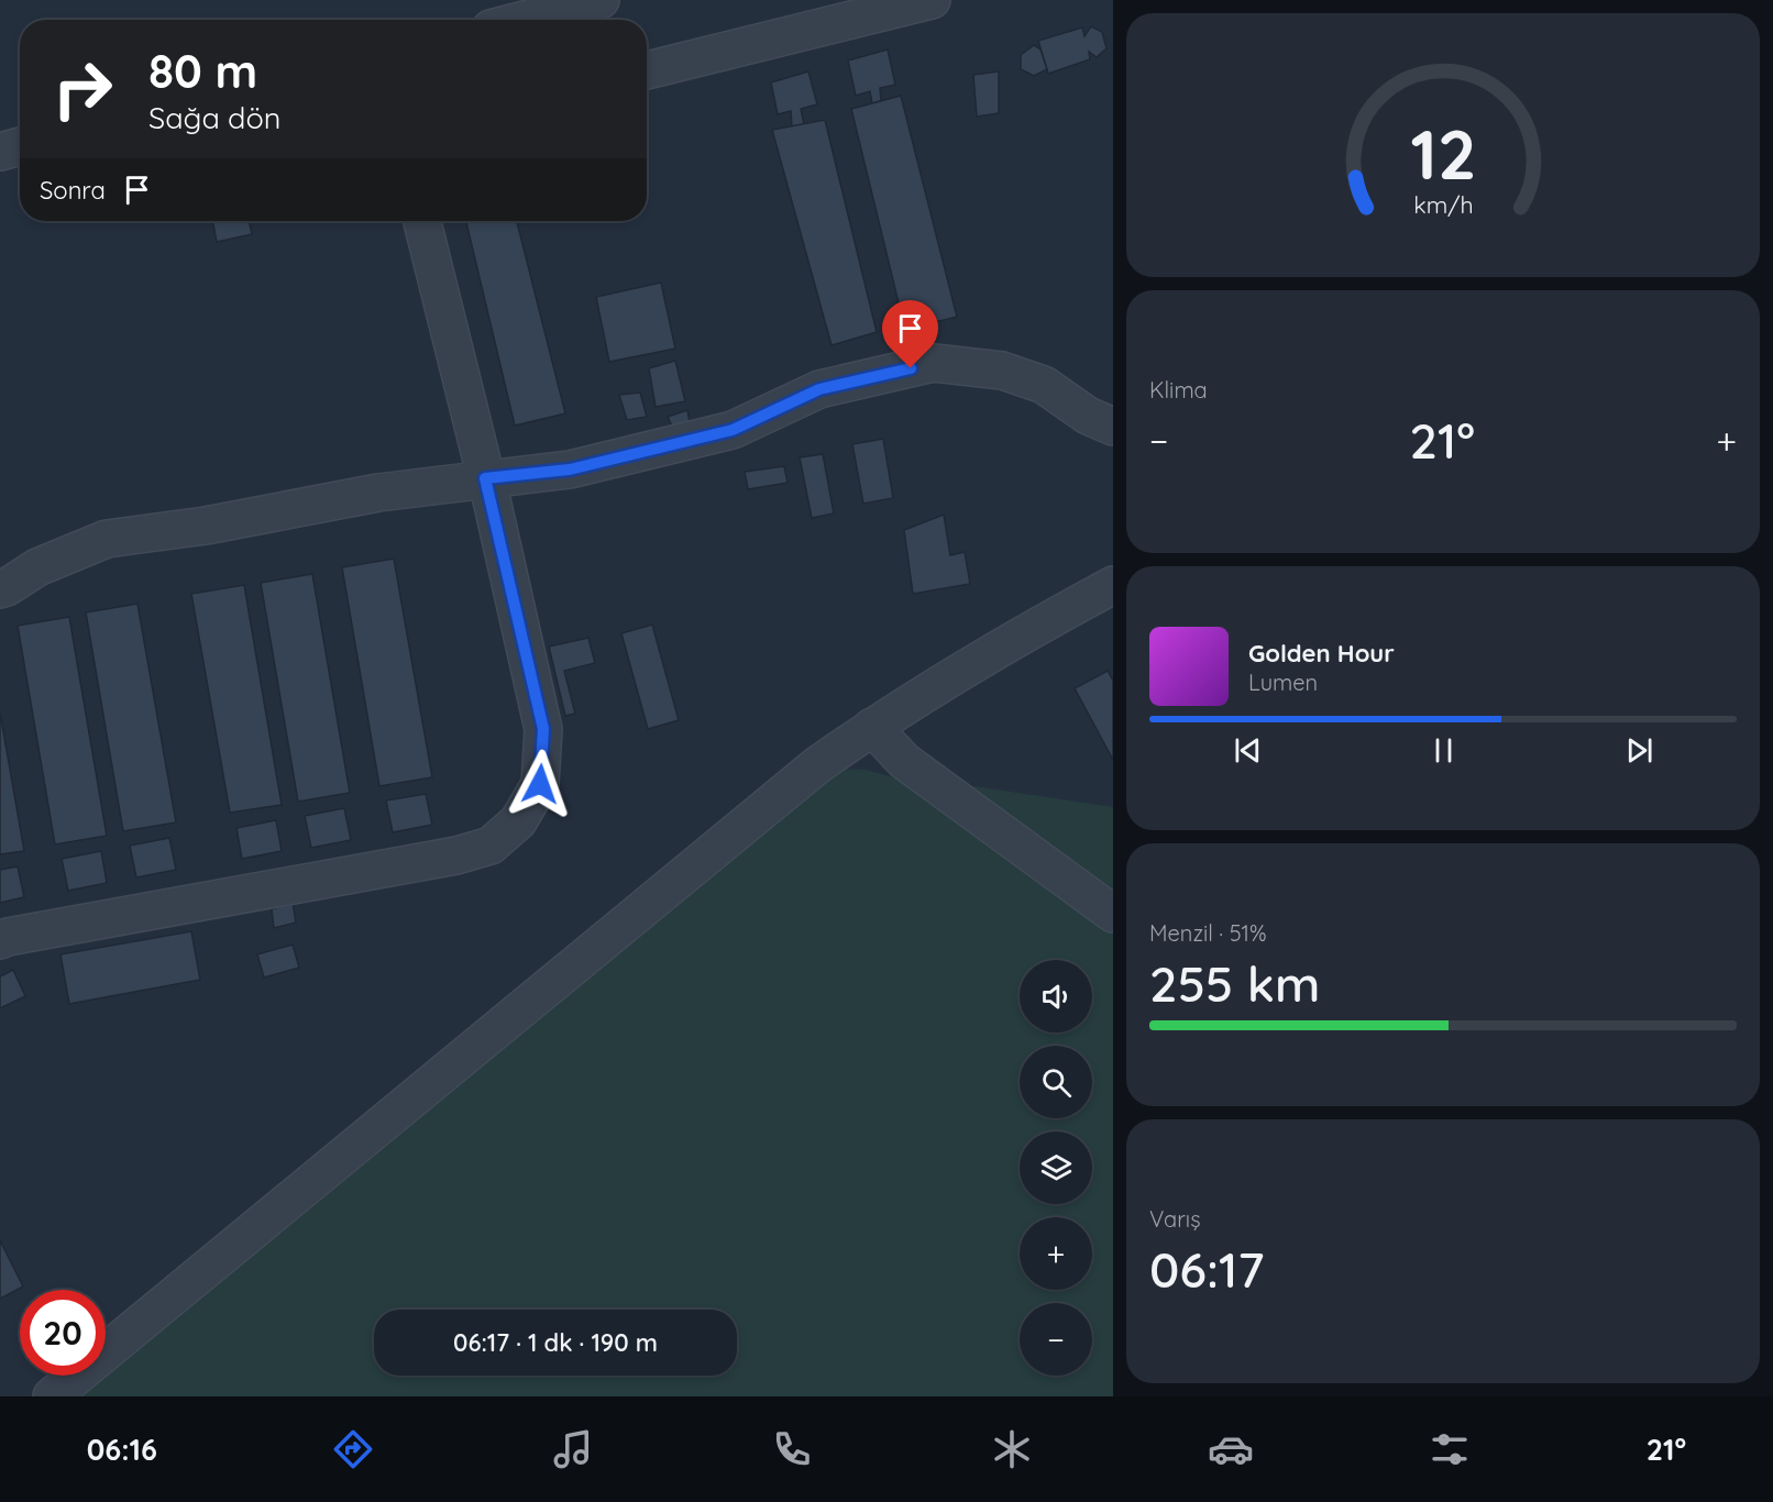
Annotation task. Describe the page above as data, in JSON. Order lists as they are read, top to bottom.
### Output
{
  "page": {
    "turn": ["80 m", "Sağa dön"],
    "then": "Sonra",
    "tile": [
      "Klima",
      ["Menzil · 51%", "255 km"],
      ["Varış", "06:17"]
    ],
    "heat": ["−", "21°", "+"],
    "song": ["Golden Hour", "Lumen"],
    "map_buttons": ["+", "−"],
    "limit": "20",
    "trip": "06:17 · 1 dk · 190 m",
    "tabs": ["06:16", "21°"],
    "gauge": ["12", "km/h"]
  }
}
